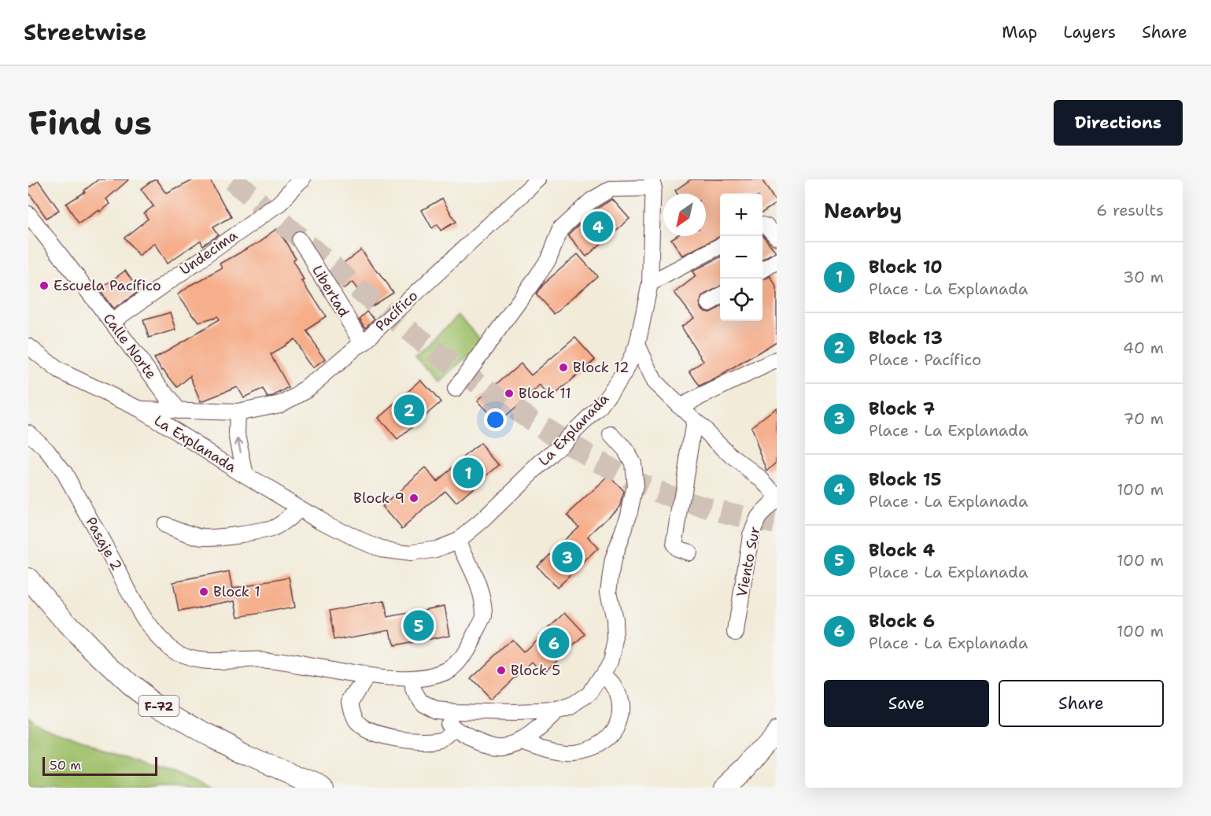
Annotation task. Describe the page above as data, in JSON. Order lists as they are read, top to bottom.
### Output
{
  "streets": {
    "main road": ["F-72"],
    "street": [
      "Undecima",
      "Libertad",
      "Pacífico",
      "Calle Norte",
      "La Explanada",
      "Pasaje 2",
      "Viento Sur"
    ]
  },
  "crossings": [
    ["Undecima", "Calle Norte"],
    ["Libertad", "Pacífico"],
    ["Pacífico", "Calle Norte"],
    ["Pacífico", "La Explanada"],
    ["La Explanada", "Viento Sur"]
  ],
  "places": [
    "Escuela Pacífico",
    "Block 12",
    "Block 11",
    "Block 9",
    "Block 1",
    "Block 5"
  ],
  "scale_bar": "50 m",
  "north": "bottom left",
  "page": {
    "header": "Streetwise",
    "nav": ["Map", "Layers", "Share"],
    "buttons": [
      "Directions",
      ["Save", "Share"]
    ],
    "title": "Find us",
    "heading": ["Nearby", "6 results"],
    "map_buttons": ["+", "−"],
    "pins": [
      "4",
      "2",
      "1",
      "3",
      "5",
      "6"
    ],
    "list": [
      {
        "mark": "1",
        "name": "Block 10",
        "note": "Place · La Explanada",
        "value": "30 m"
      },
      {
        "mark": "2",
        "name": "Block 13",
        "note": "Place · Pacífico",
        "value": "40 m"
      },
      {
        "mark": "3",
        "name": "Block 7",
        "note": "Place · La Explanada",
        "value": "70 m"
      },
      {
        "mark": "4",
        "name": "Block 15",
        "note": "Place · La Explanada",
        "value": "100 m"
      },
      {
        "mark": "5",
        "name": "Block 4",
        "note": "Place · La Explanada",
        "value": "100 m"
      },
      {
        "mark": "6",
        "name": "Block 6",
        "note": "Place · La Explanada",
        "value": "100 m"
      }
    ],
    "scale": "50 m"
  }
}
